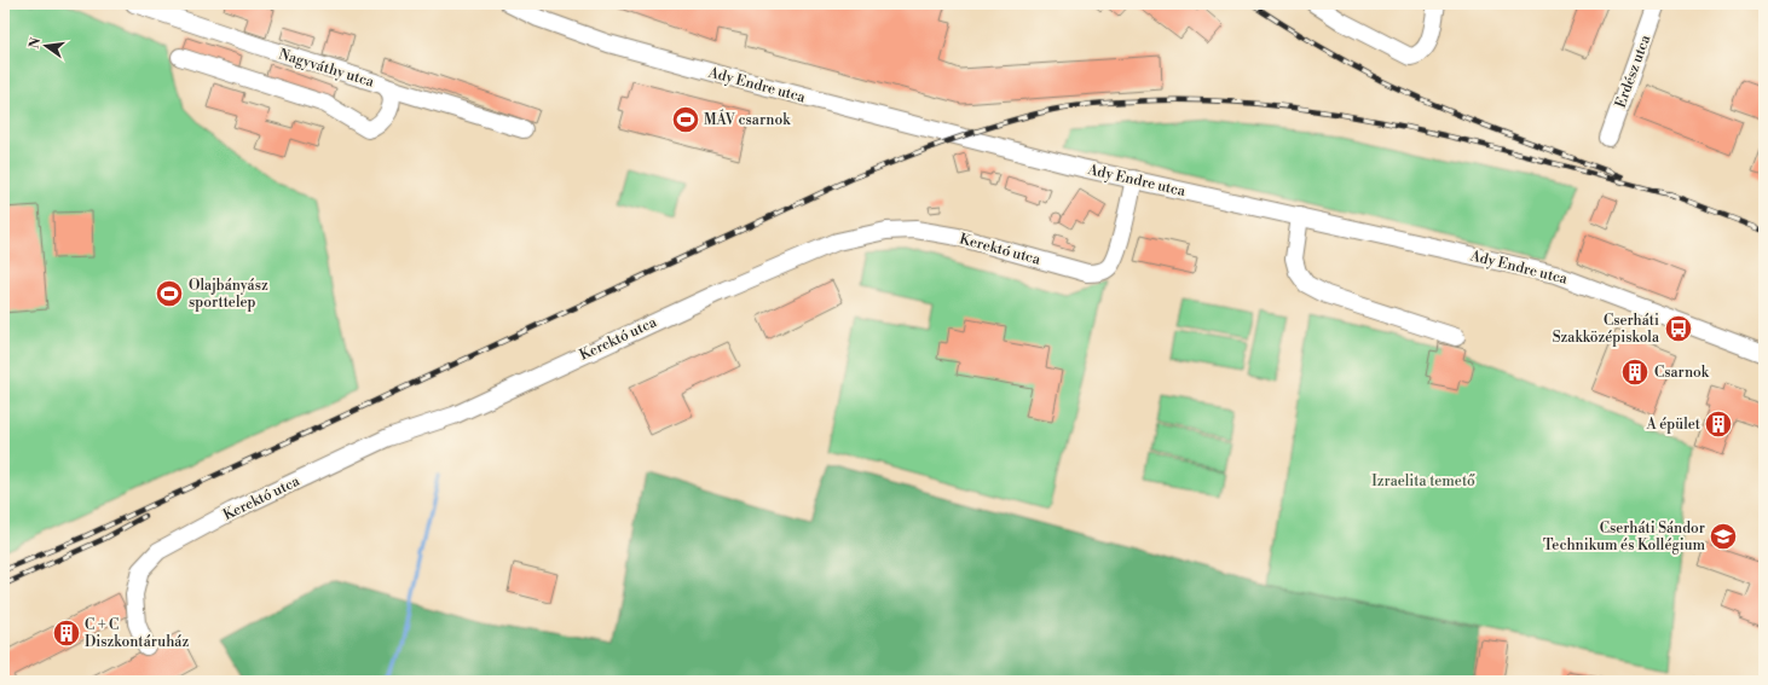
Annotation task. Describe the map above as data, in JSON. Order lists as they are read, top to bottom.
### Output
{
  "streets": {
    "street": [
      "Nagyváthy utca",
      "Erdész utca",
      "Ady Endre utca",
      "Kerektó utca"
    ]
  },
  "crossings": [
    ["Ady Endre utca", "Kerektó utca"]
  ],
  "parks": ["Izraelita temető"],
  "places": {
    "sports": ["MÁV csarnok", "Olajbányász sporttelep"],
    "bus stop": ["Cserháti Szakközépiskola"],
    "building": ["Csarnok", "A épület", "C + C Diszkontáruház"],
    "school or university": ["Cserháti Sándor Technikum és Kollégium"]
  },
  "north": "left"
}
